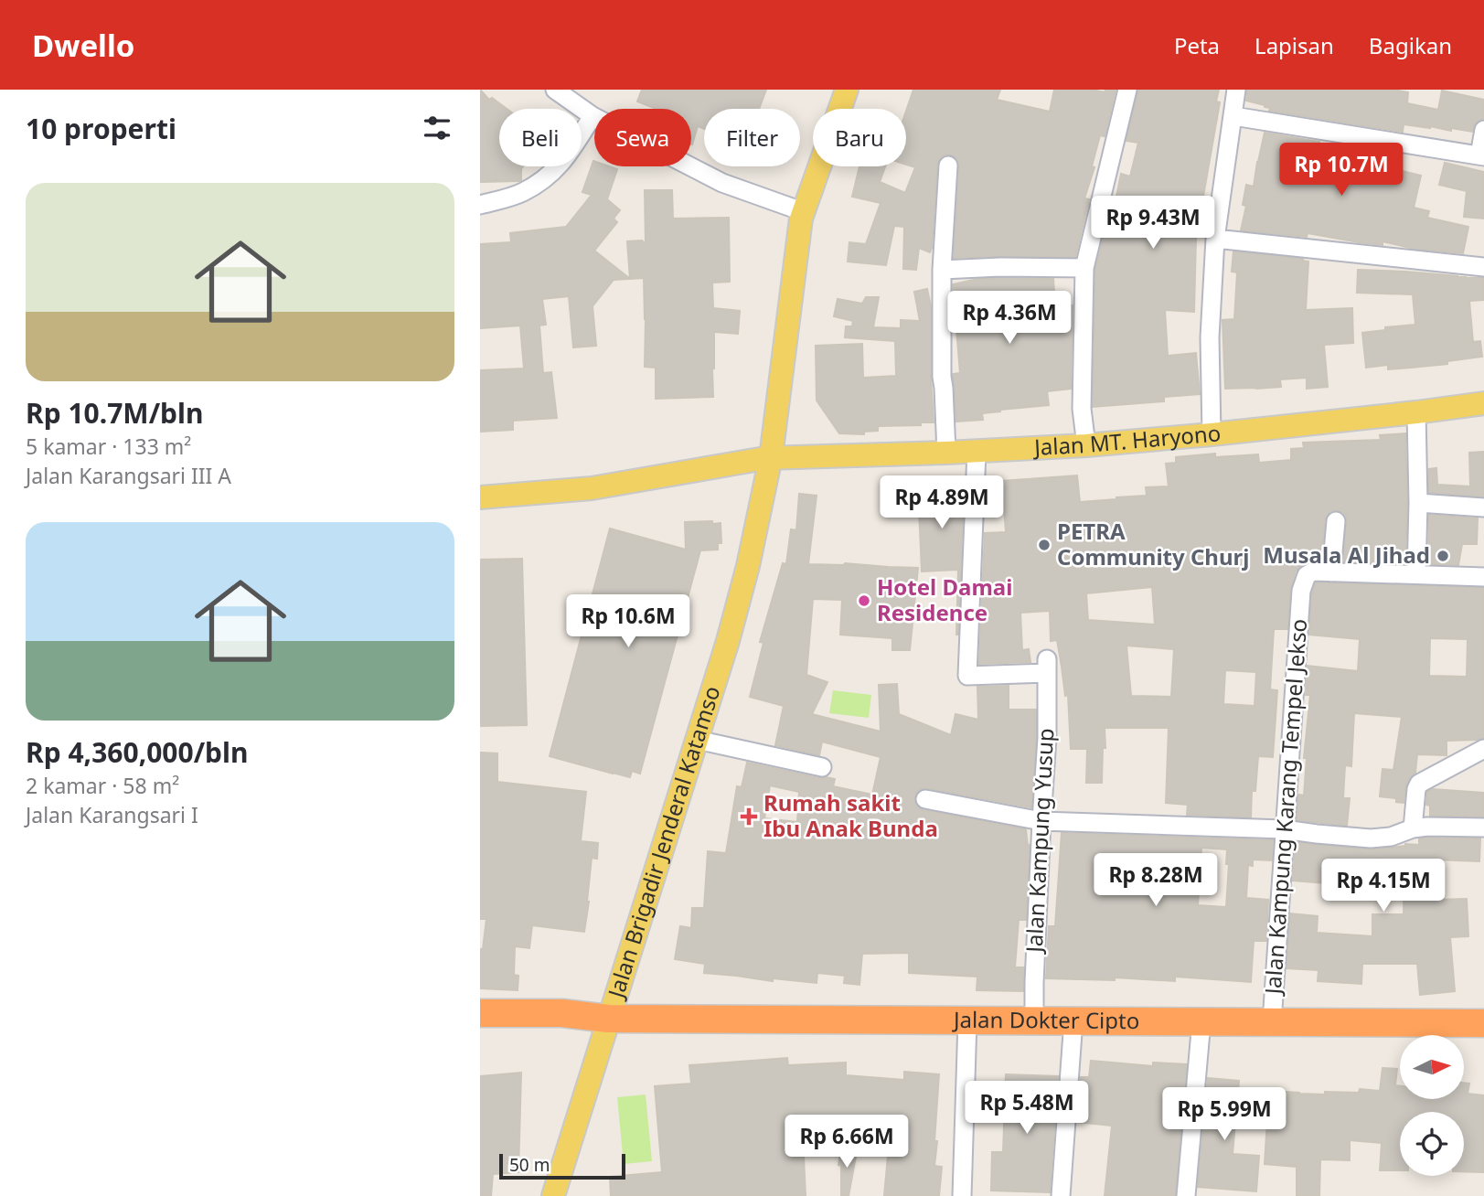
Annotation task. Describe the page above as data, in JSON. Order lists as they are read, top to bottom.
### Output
{
  "streets": {
    "highway": ["Jalan Dokter Cipto"],
    "main road": ["Jalan MT. Haryono", "Jalan Brigadir Jenderal Katamso"],
    "street": ["Jalan Kampung Karang Tempel Jekso", "Jalan Kampung Yusup"]
  },
  "crossings": [
    ["Jalan MT. Haryono", "Jalan Kampung Yusup"],
    ["Jalan MT. Haryono", "Jalan Brigadir Jenderal Katamso"],
    ["Jalan Kampung Karang Tempel Jekso", "Jalan Dokter Cipto"],
    ["Jalan Kampung Yusup", "Jalan Dokter Cipto"],
    ["Jalan Brigadir Jenderal Katamso", "Jalan Dokter Cipto"]
  ],
  "places": {
    "other": ["PETRA Community Churj", "Musala Al Jihad", "Hotel Damai Residence"],
    "health": ["Rumah sakit Ibu Anak Bunda"]
  },
  "scale_bar": "50 m",
  "north": "right",
  "page": {
    "header": "Dwello",
    "nav": ["Peta", "Lapisan", "Bagikan"],
    "heading": "10 properti",
    "chip": [
      "Beli",
      "Sewa",
      "Filter",
      "Baru"
    ],
    "price": [
      "Rp 10.7M",
      "Rp 9.43M",
      "Rp 4.36M",
      "Rp 4.89M",
      "Rp 10.6M",
      "Rp 8.28M",
      "Rp 4.15M",
      "Rp 5.48M",
      "Rp 5.99M",
      "Rp 6.66M"
    ],
    "list": [
      {
        "name": "Rp 10.7M/bln",
        "note": "5 kamar · 133 m² · Jalan Karangsari III A"
      },
      {
        "name": "Rp 4,360,000/bln",
        "note": "2 kamar · 58 m² · Jalan Karangsari I"
      }
    ],
    "scale": "50 m"
  }
}
